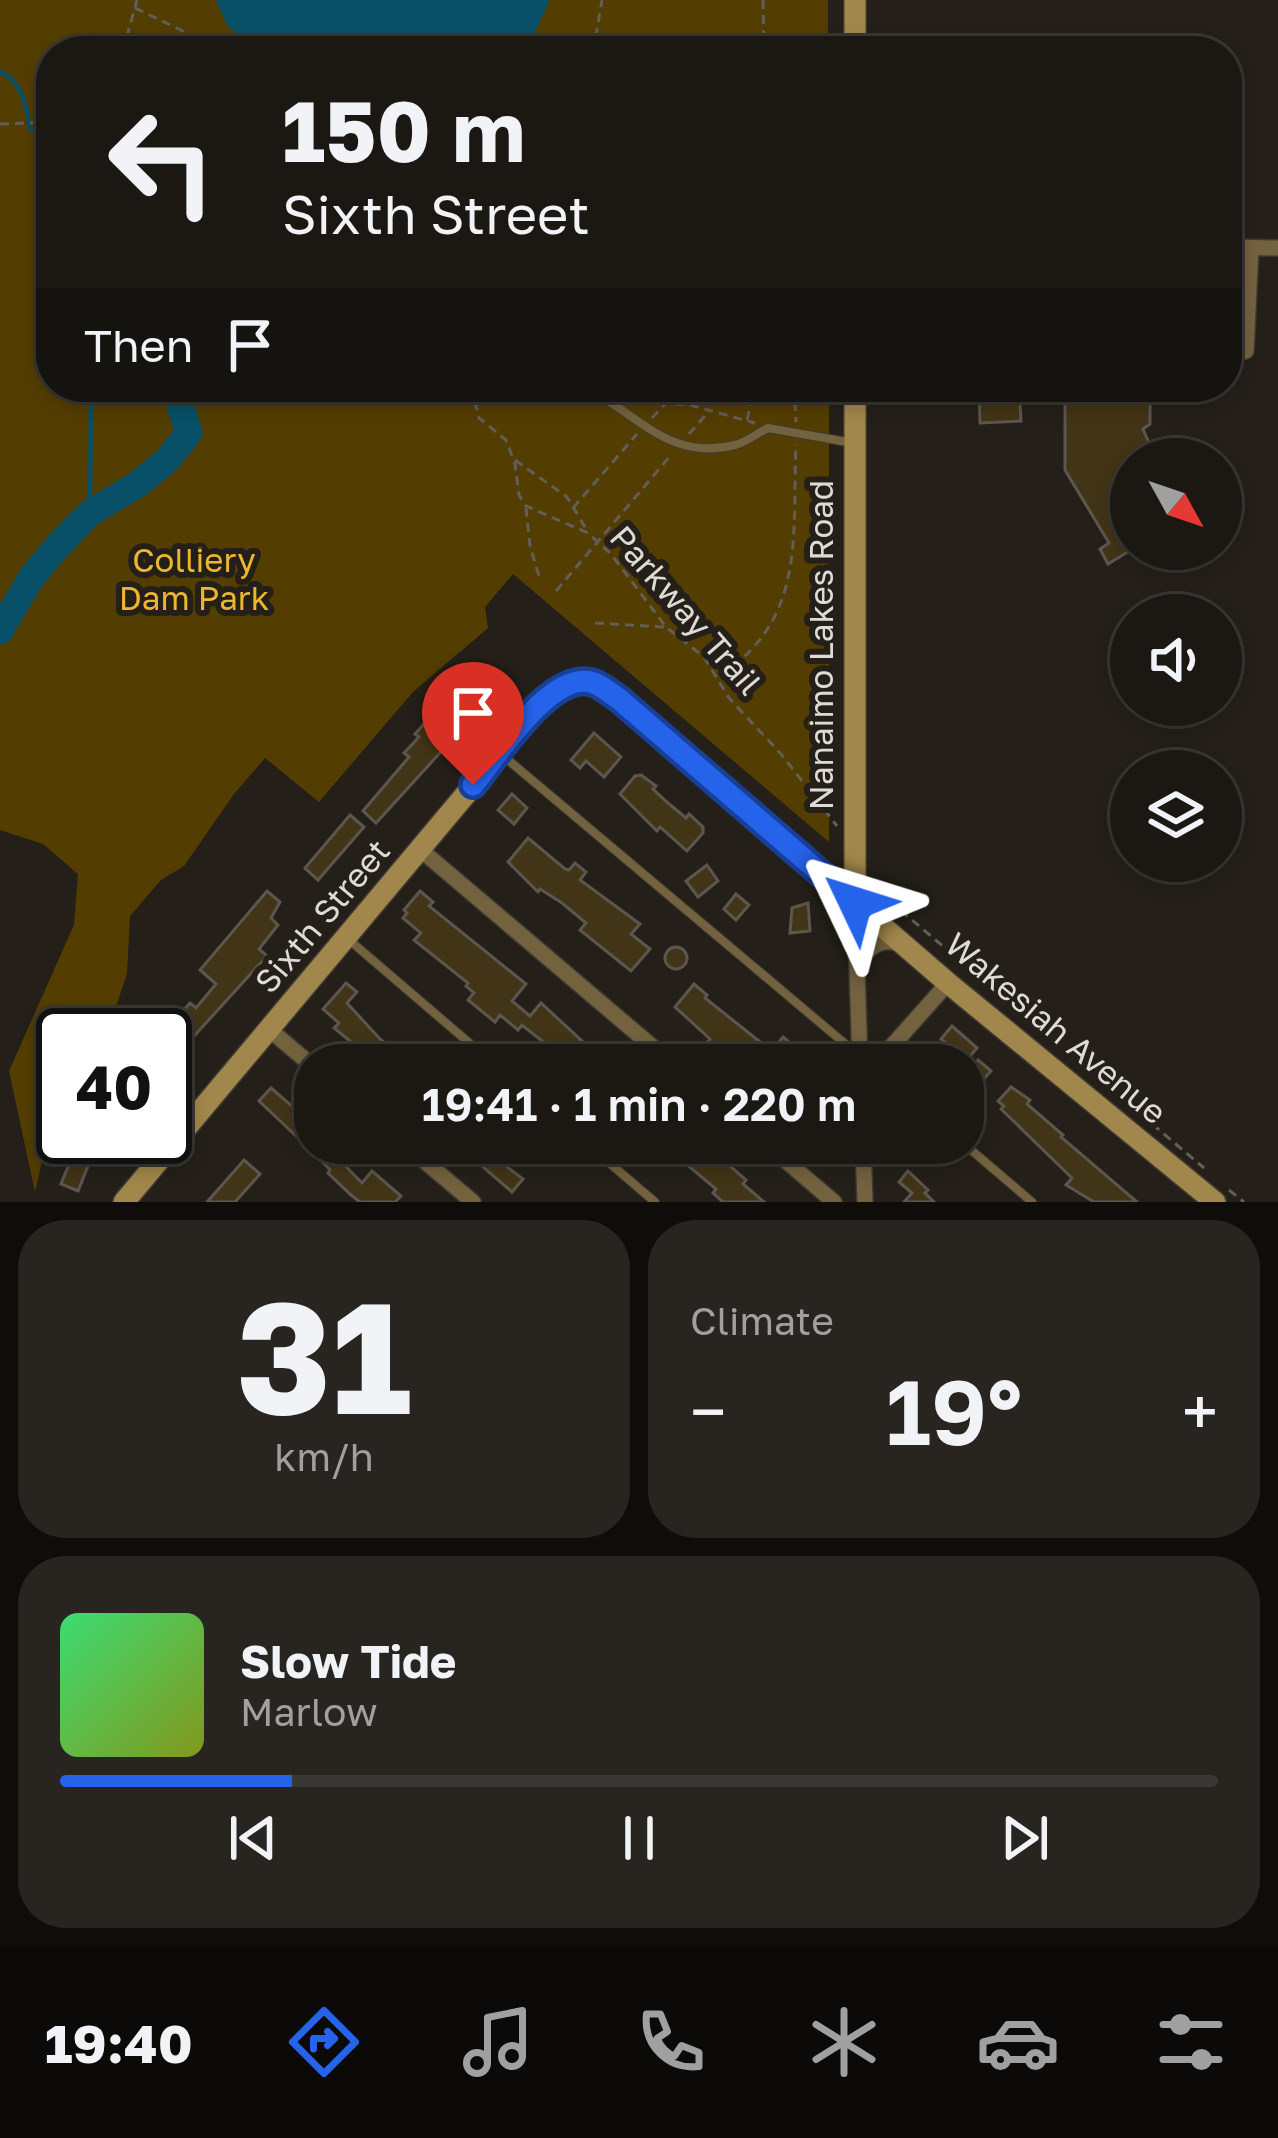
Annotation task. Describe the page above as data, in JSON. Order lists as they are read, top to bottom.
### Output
{
  "streets": {
    "street": ["Nanaimo Lakes Road", "Sixth Street", "Wakesiah Avenue"],
    "path": ["Parkway Trail"]
  },
  "crossings": [
    ["Nanaimo Lakes Road", "Wakesiah Avenue"],
    ["Sixth Street", "Wakesiah Avenue"]
  ],
  "parks": ["Colliery Dam Park"],
  "north": "bottom right",
  "page": {
    "turn": ["150 m", "Sixth Street"],
    "then": "Then",
    "limit": "40",
    "trip": "19:41 · 1 min · 220 m",
    "tile": [
      ["31", "km/h"],
      "Climate"
    ],
    "heat": ["−", "19°", "+"],
    "song": ["Slow Tide", "Marlow"],
    "tabs": "19:40"
  }
}
